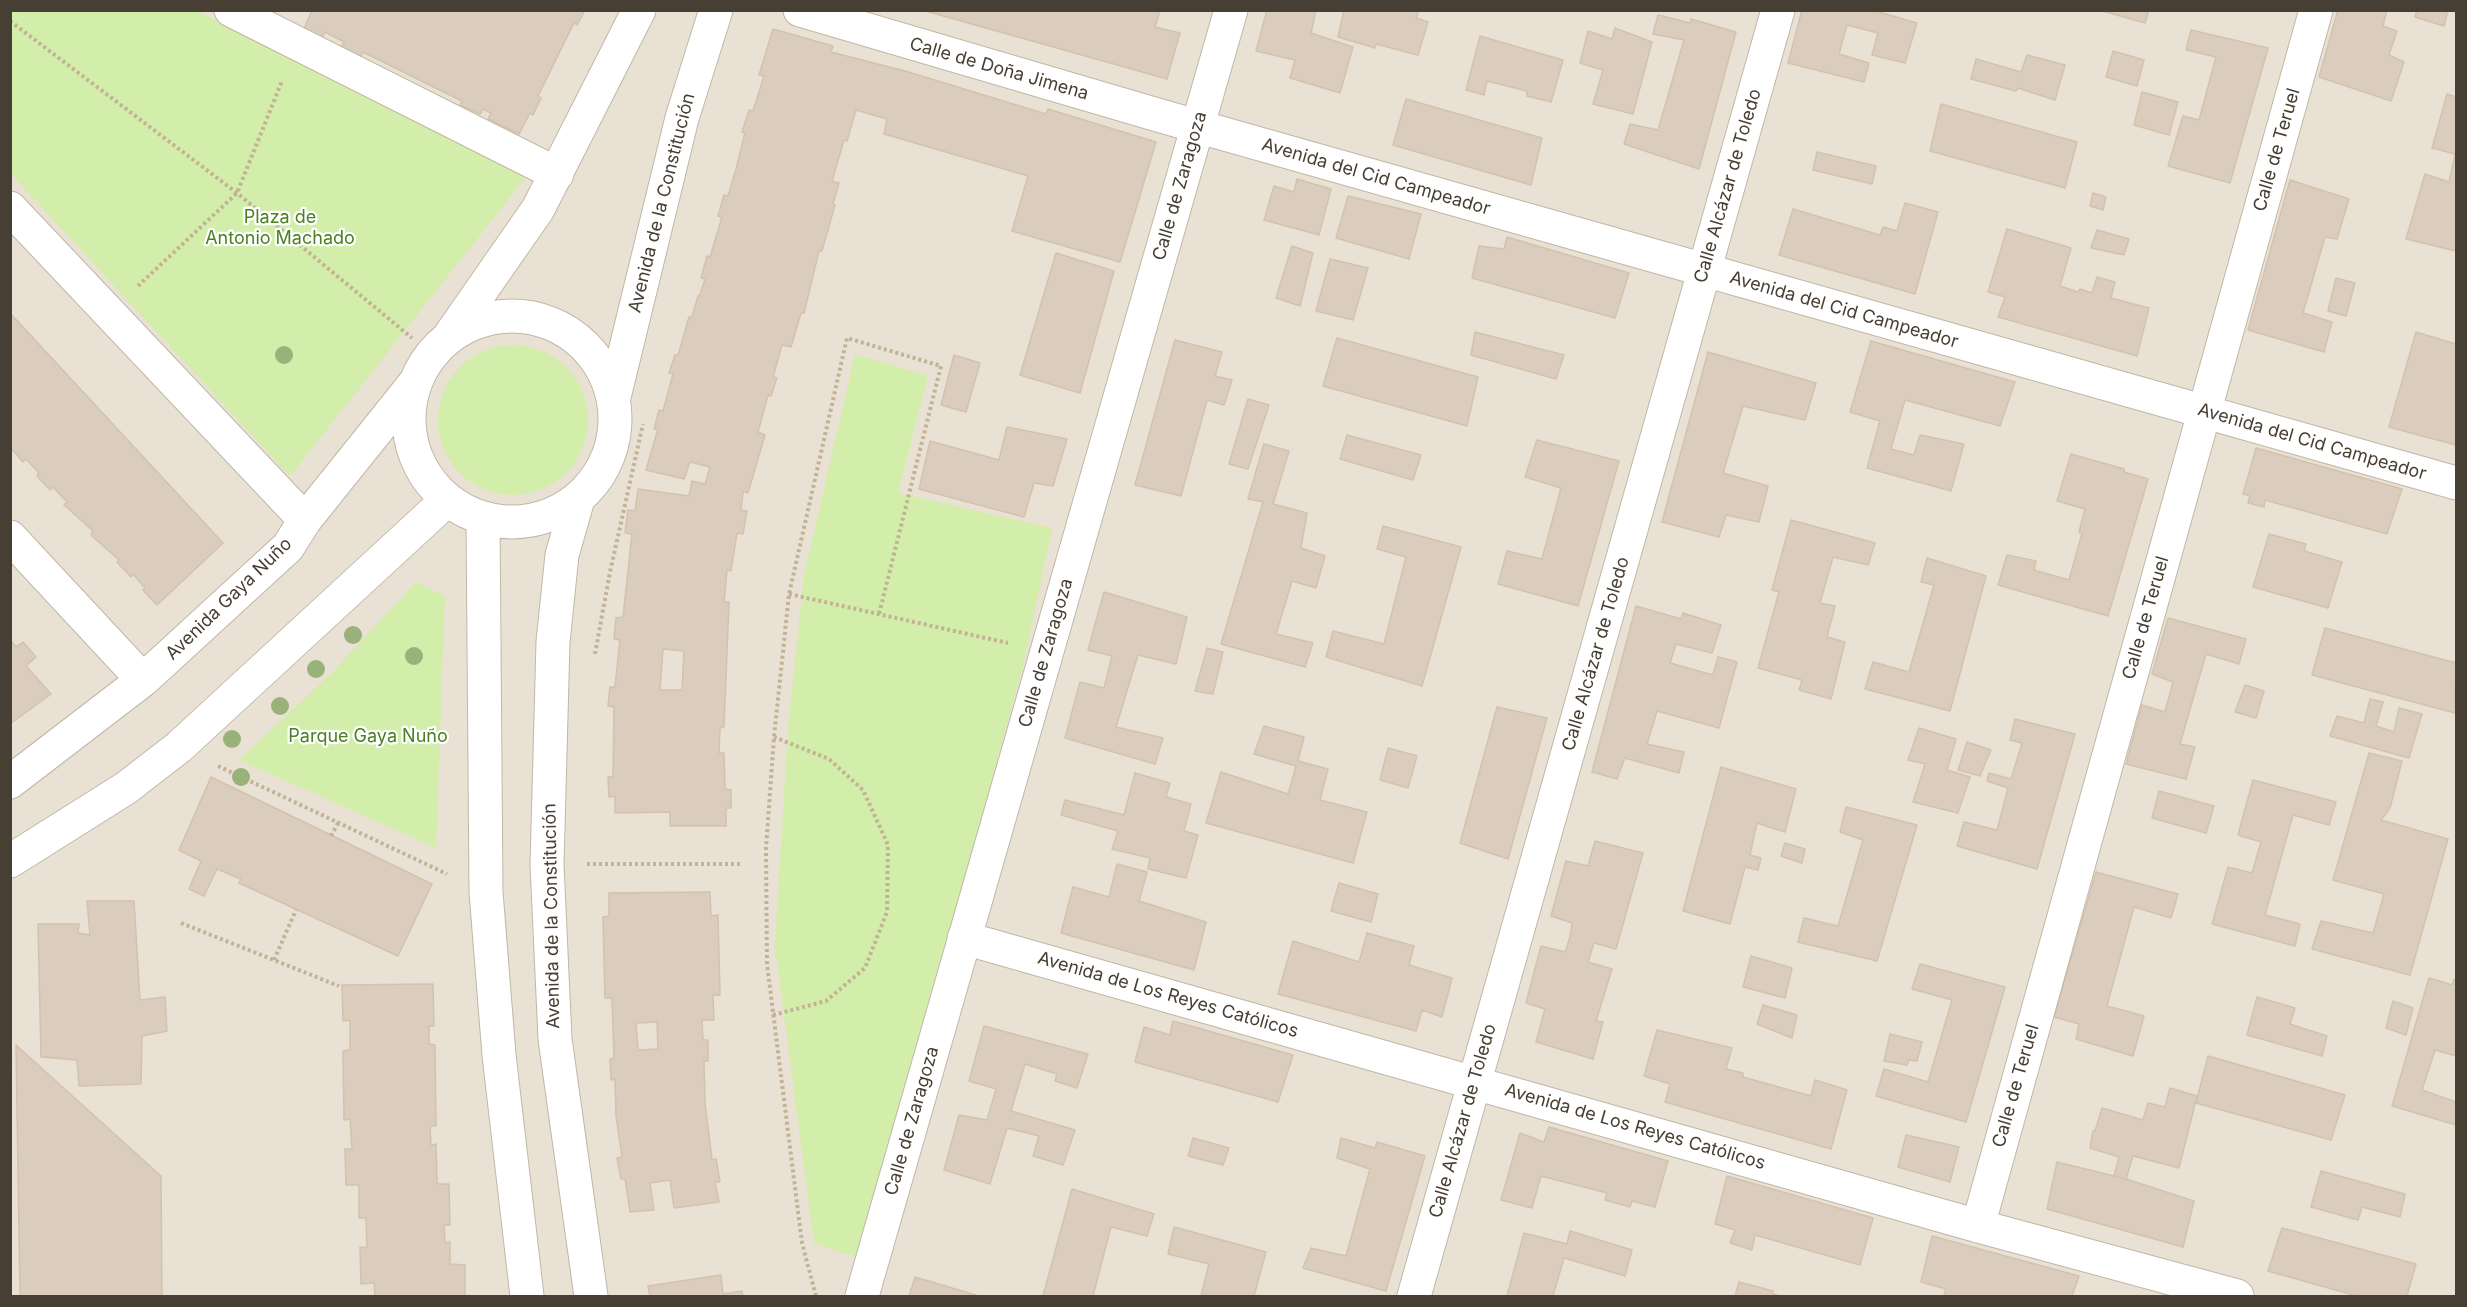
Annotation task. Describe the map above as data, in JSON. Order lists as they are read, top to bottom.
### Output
{
  "streets": {
    "street": [
      "Calle de Doña Jimena",
      "Calle de Teruel",
      "Avenida del Cid Campeador",
      "Calle de Zaragoza",
      "Calle Alcázar de Toledo",
      "Avenida de la Constitución",
      "Avenida Gaya Nuño",
      "Avenida de Los Reyes Católicos"
    ]
  },
  "crossings": [
    ["Calle de Doña Jimena", "Avenida del Cid Campeador"],
    ["Calle de Doña Jimena", "Calle de Zaragoza"],
    ["Calle de Teruel", "Avenida del Cid Campeador"],
    ["Calle de Teruel", "Avenida de Los Reyes Católicos"],
    ["Avenida del Cid Campeador", "Calle de Zaragoza"],
    ["Avenida del Cid Campeador", "Calle Alcázar de Toledo"],
    ["Calle de Zaragoza", "Avenida de Los Reyes Católicos"],
    ["Calle Alcázar de Toledo", "Avenida de Los Reyes Católicos"],
    ["Avenida de la Constitución", "Avenida Gaya Nuño"]
  ],
  "parks": ["Plaza de Antonio Machado", "Parque Gaya Nuño"]
}
